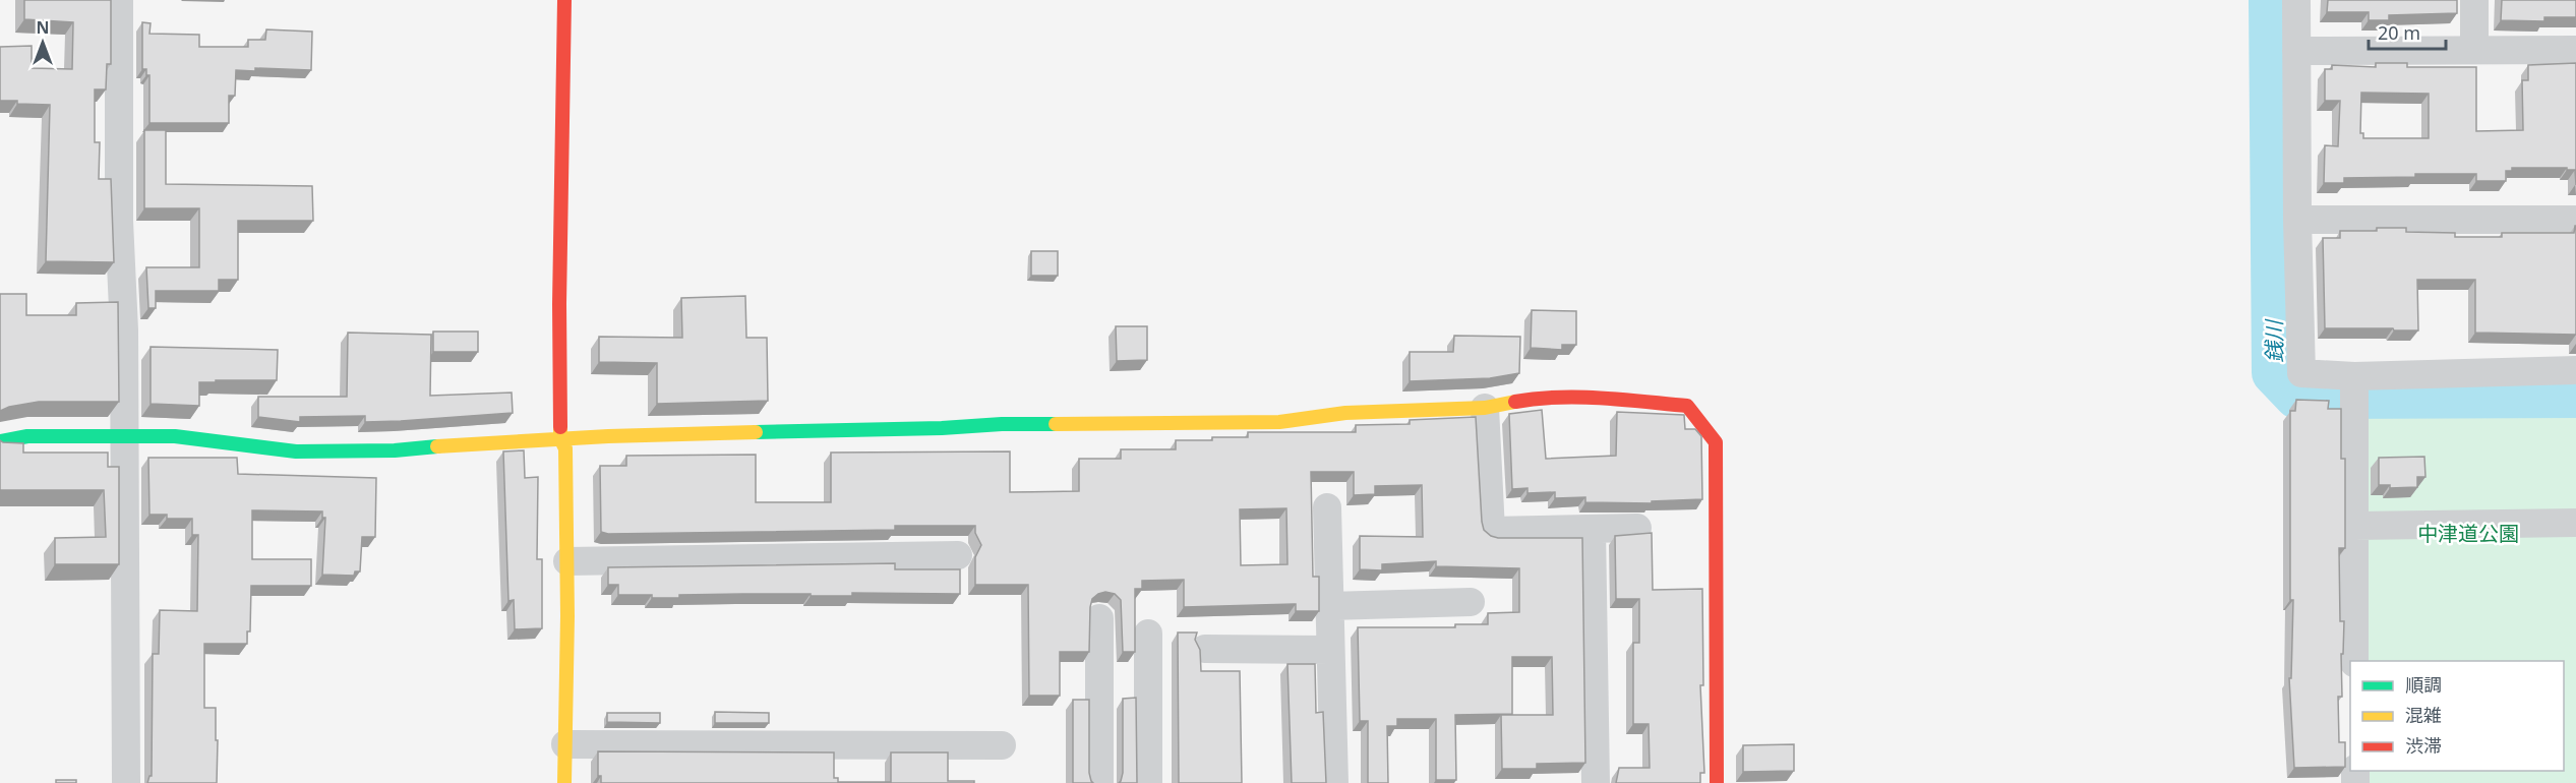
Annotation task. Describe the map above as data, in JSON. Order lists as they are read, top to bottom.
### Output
{
  "water": ["銭川"],
  "parks": ["中津道公園"],
  "legend": ["順調", "混雑", "渋滞"],
  "scale_bar": "20 m",
  "north": "top"
}
